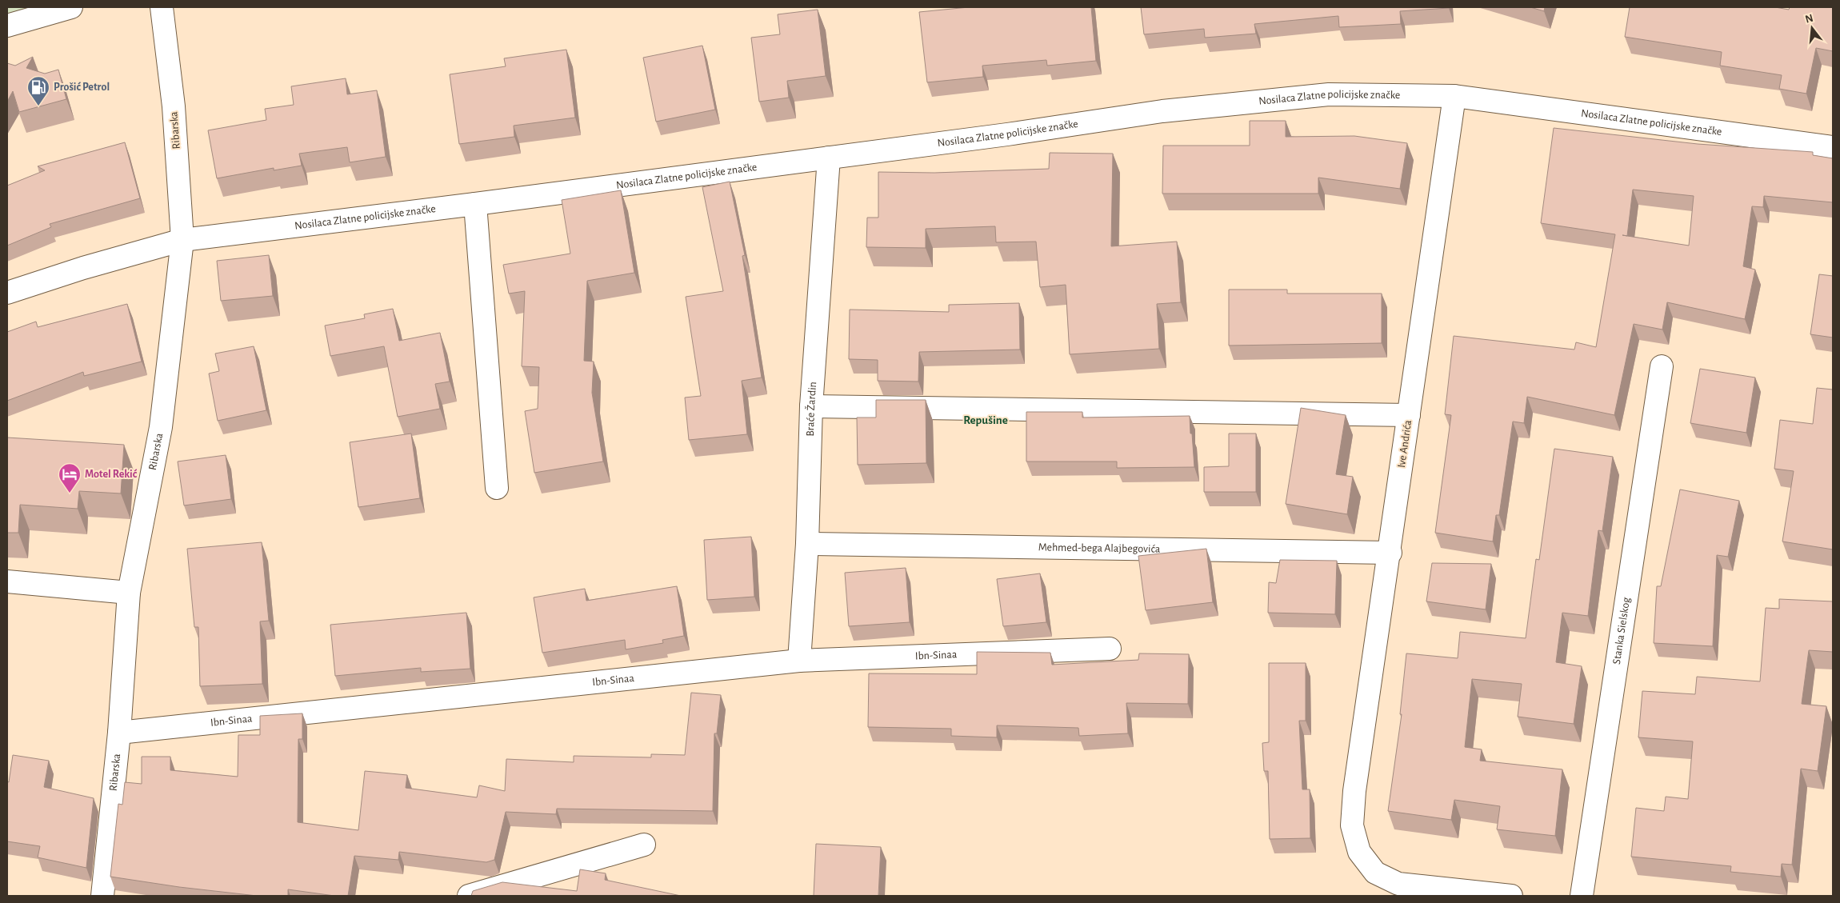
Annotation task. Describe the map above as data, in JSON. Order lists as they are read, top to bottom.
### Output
{
  "streets": {
    "street": [
      "Nosilaca Zlatne policijske značke",
      "Ribarska",
      "Braće Žardin",
      "Ive Andrića",
      "Mehmed-bega Alajbegovića",
      "Stanka Sielskog",
      "Ibn-Sinaa"
    ]
  },
  "crossings": [
    ["Nosilaca Zlatne policijske značke", "Ribarska"],
    ["Nosilaca Zlatne policijske značke", "Braće Žardin"],
    ["Nosilaca Zlatne policijske značke", "Ive Andrića"],
    ["Ribarska", "Ibn-Sinaa"],
    ["Braće Žardin", "Mehmed-bega Alajbegovića"],
    ["Braće Žardin", "Ibn-Sinaa"],
    ["Ive Andrića", "Mehmed-bega Alajbegovića"]
  ],
  "districts": ["Repušine"],
  "places": {
    "fuel station": ["Prošić Petrol"],
    "hotel": ["Motel Rekić"]
  },
  "north": "top"
}
